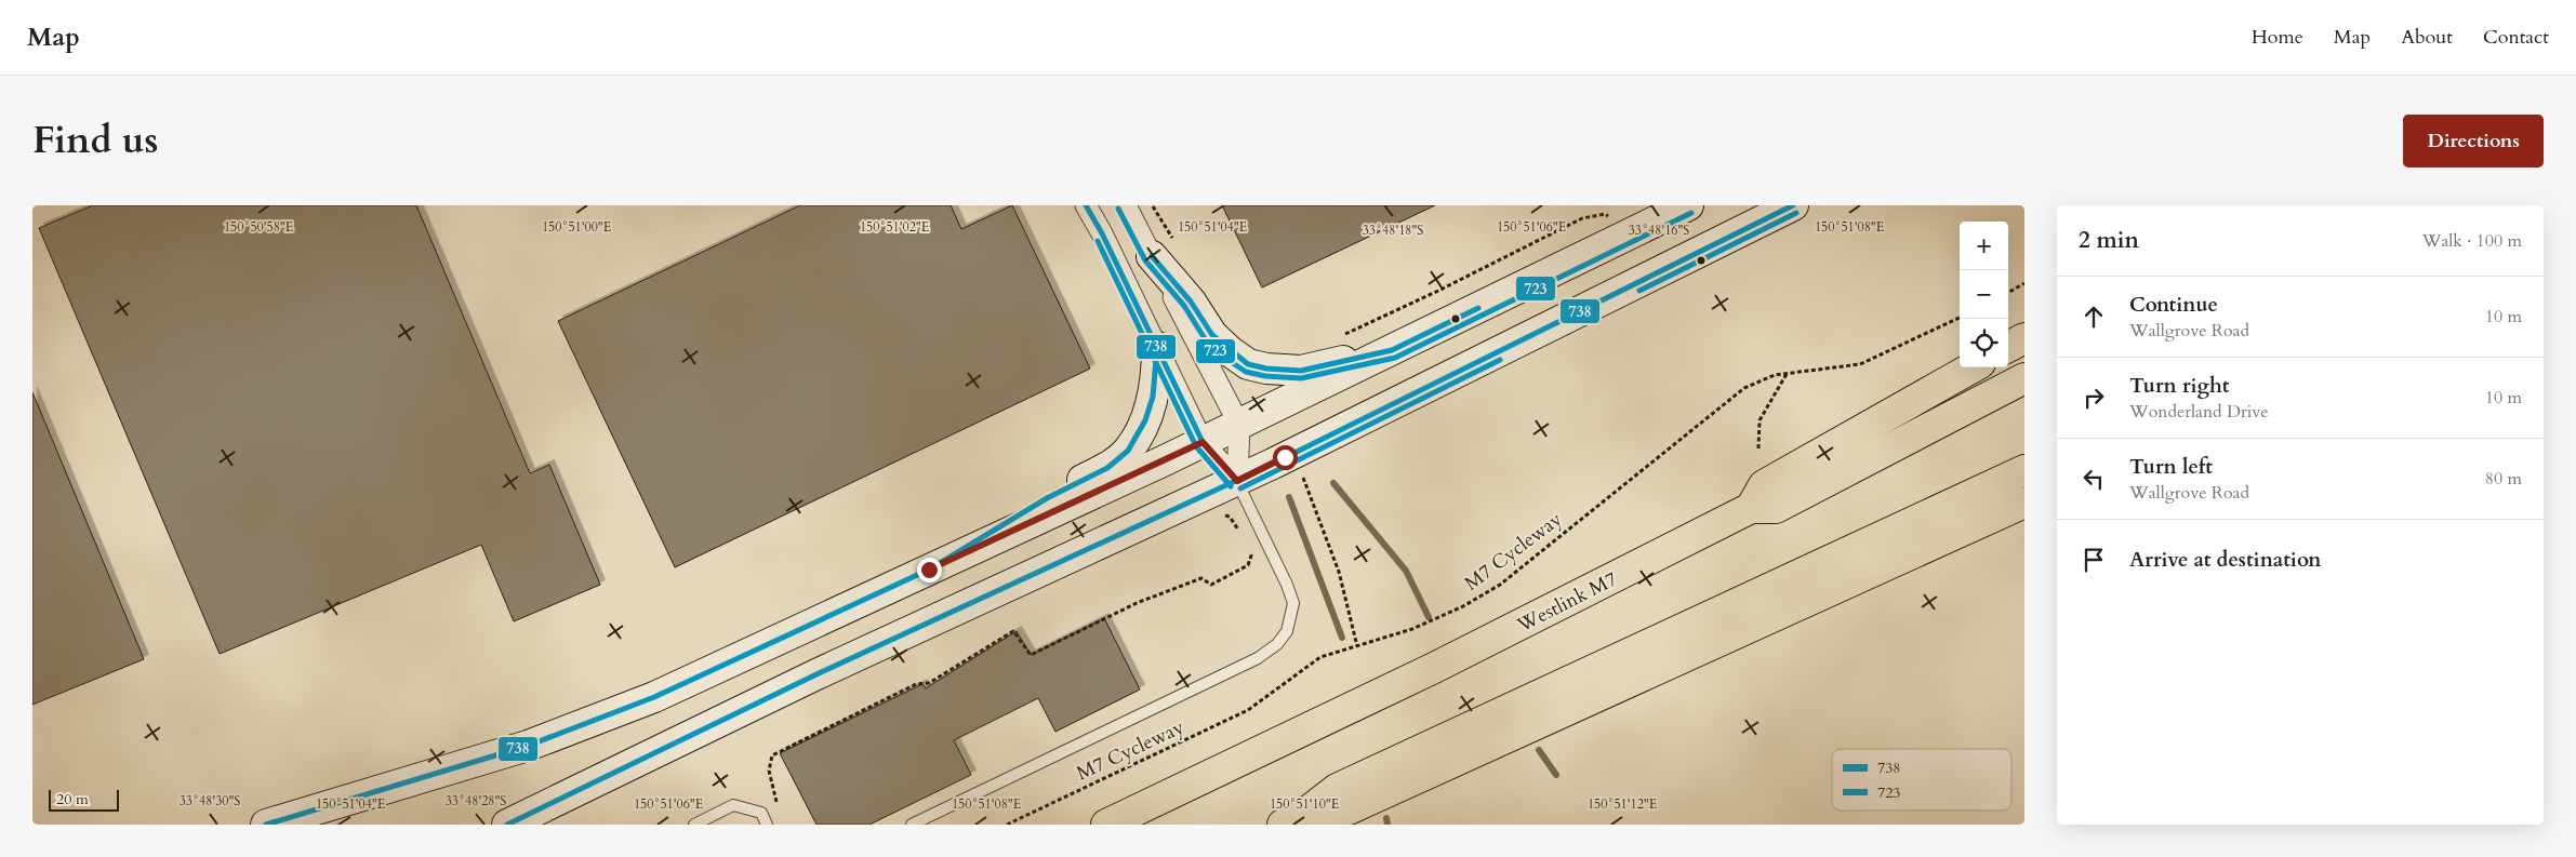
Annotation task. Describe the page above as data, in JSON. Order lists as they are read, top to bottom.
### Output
{
  "streets": {
    "highway": ["Westlink M7"],
    "path": ["M7 Cycleway"]
  },
  "lines": ["transit line 738", "transit line 723"],
  "legend": ["738", "723"],
  "scale_bar": "20 m",
  "page": {
    "header": "Map",
    "nav": [
      "Home",
      "Map",
      "About",
      "Contact"
    ],
    "title": "Find us",
    "buttons": "Directions",
    "heading": ["2 min", "Walk · 100 m"],
    "map_buttons": ["+", "−"],
    "list": [
      ["Continue", "Wallgrove Road", "10 m"],
      ["Turn right", "Wonderland Drive", "10 m"],
      ["Turn left", "Wallgrove Road", "80 m"],
      "Arrive at destination"
    ],
    "scale": "20 m"
  },
  "coordinates": [
    "150°51'00\"E",
    "150°51'02\"E",
    "150°51'06\"E",
    "150°50'58\"E",
    "150°51'04\"E",
    "150°51'08\"E",
    "33°48'18\"S",
    "33°48'16\"S",
    "33°48'30\"S",
    "33°48'28\"S",
    "150°51'10\"E",
    "150°51'12\"E"
  ]
}
